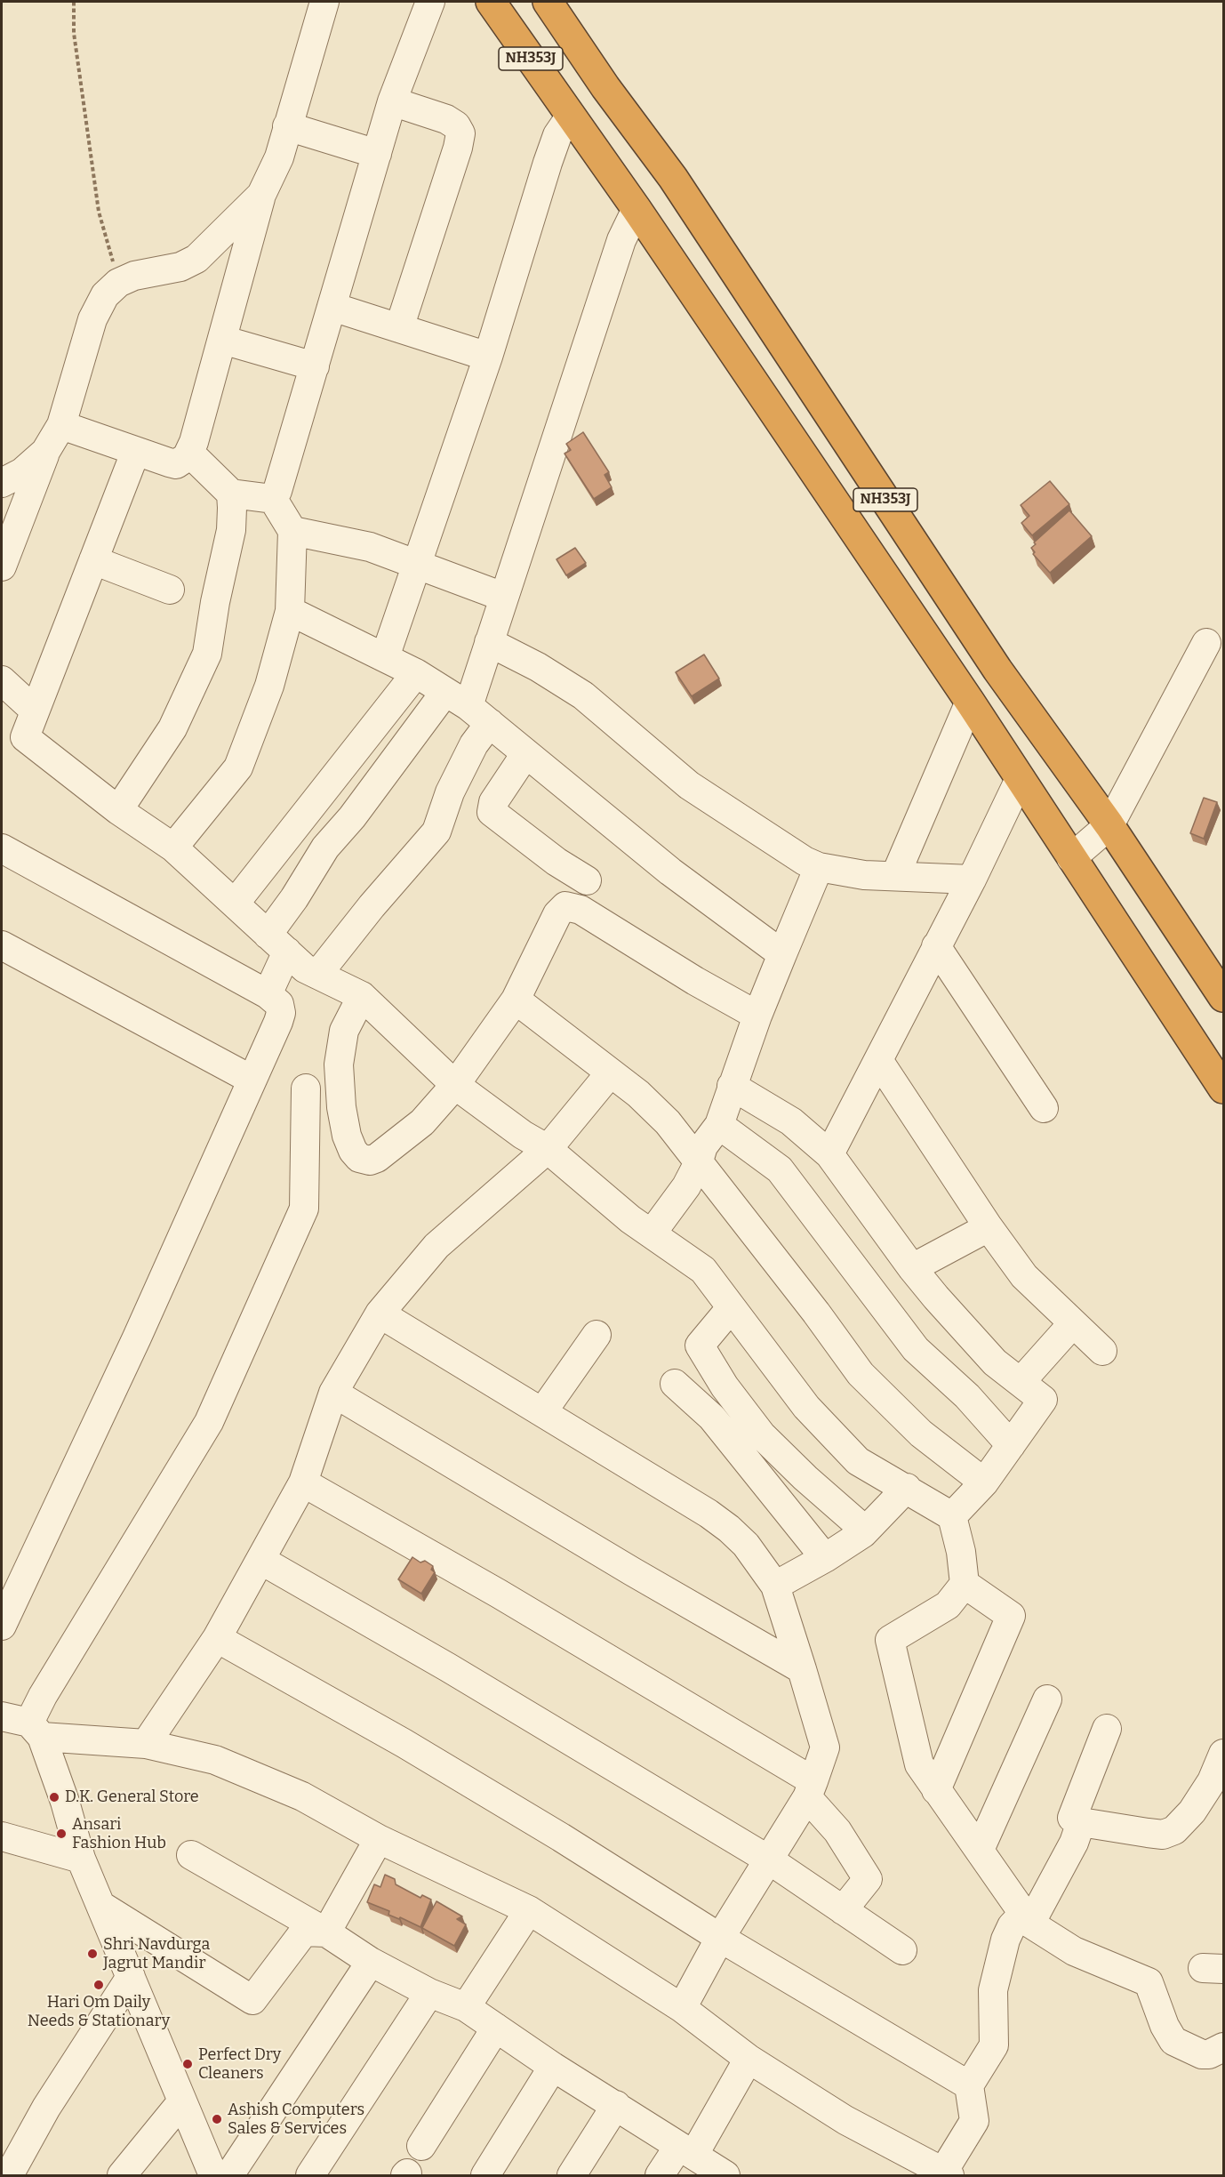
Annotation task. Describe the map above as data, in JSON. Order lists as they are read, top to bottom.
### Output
{
  "streets": {
    "highway": ["NH353J"]
  },
  "places": [
    "D.K. General Store",
    "Ansari Fashion Hub",
    "Shri Navdurga Jagrut Mandir",
    "Hari Om Daily Needs & Stationary",
    "Perfect Dry Cleaners",
    "Ashish Computers Sales & Services"
  ]
}
